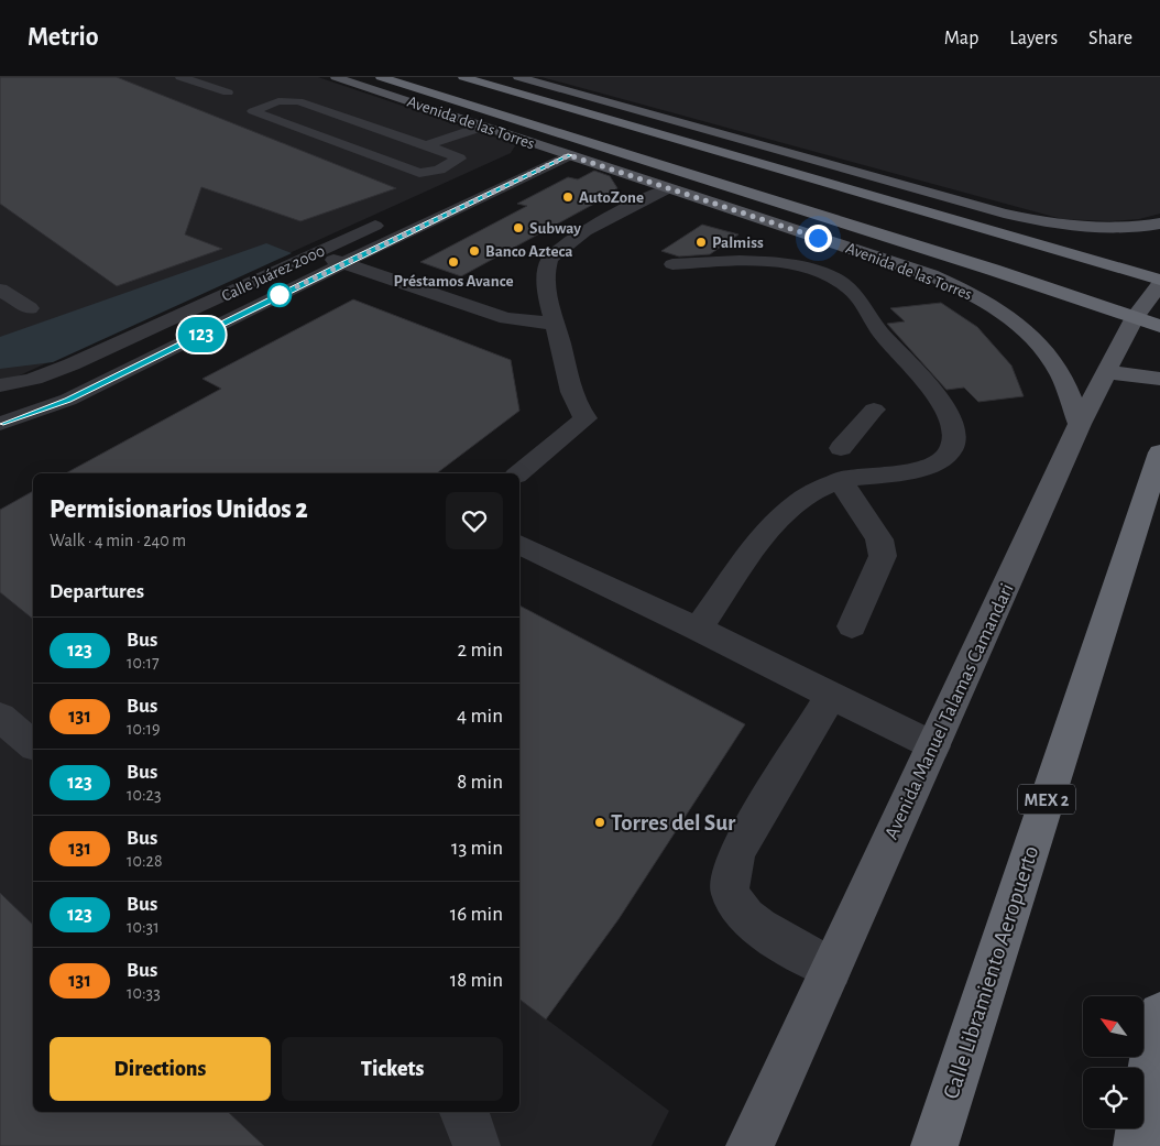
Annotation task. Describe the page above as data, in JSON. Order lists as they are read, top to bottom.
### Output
{
  "streets": {
    "highway": ["Avenida de las Torres", "MEX 2", "Calle Libramiento Aeropuerto"],
    "main road": ["Avenida Manuel Talamas Camandari"],
    "street": ["Calle Juárez 2000"]
  },
  "crossings": [
    ["Avenida de las Torres", "Calle Juárez 2000"],
    ["Avenida de las Torres", "Avenida Manuel Talamas Camandari"]
  ],
  "places": [
    "AutoZone",
    "Subway",
    "Palmiss",
    "Banco Azteca",
    "Préstamos Avance",
    "Torres del Sur"
  ],
  "lines": ["bus line 123"],
  "north": "top left",
  "page": {
    "header": "Metrio",
    "nav": ["Map", "Layers", "Share"],
    "on_map": "123",
    "heading": [
      ["Permisionarios Unidos 2", "Walk · 4 min · 240 m"],
      "Departures"
    ],
    "list": [
      {
        "mark": "123",
        "name": "Bus",
        "note": "10:17",
        "value": "2 min"
      },
      {
        "mark": "131",
        "name": "Bus",
        "note": "10:19",
        "value": "4 min"
      },
      {
        "mark": "123",
        "name": "Bus",
        "note": "10:23",
        "value": "8 min"
      },
      {
        "mark": "131",
        "name": "Bus",
        "note": "10:28",
        "value": "13 min"
      },
      {
        "mark": "123",
        "name": "Bus",
        "note": "10:31",
        "value": "16 min"
      },
      {
        "mark": "131",
        "name": "Bus",
        "note": "10:33",
        "value": "18 min"
      }
    ],
    "buttons": ["Directions", "Tickets"]
  }
}
